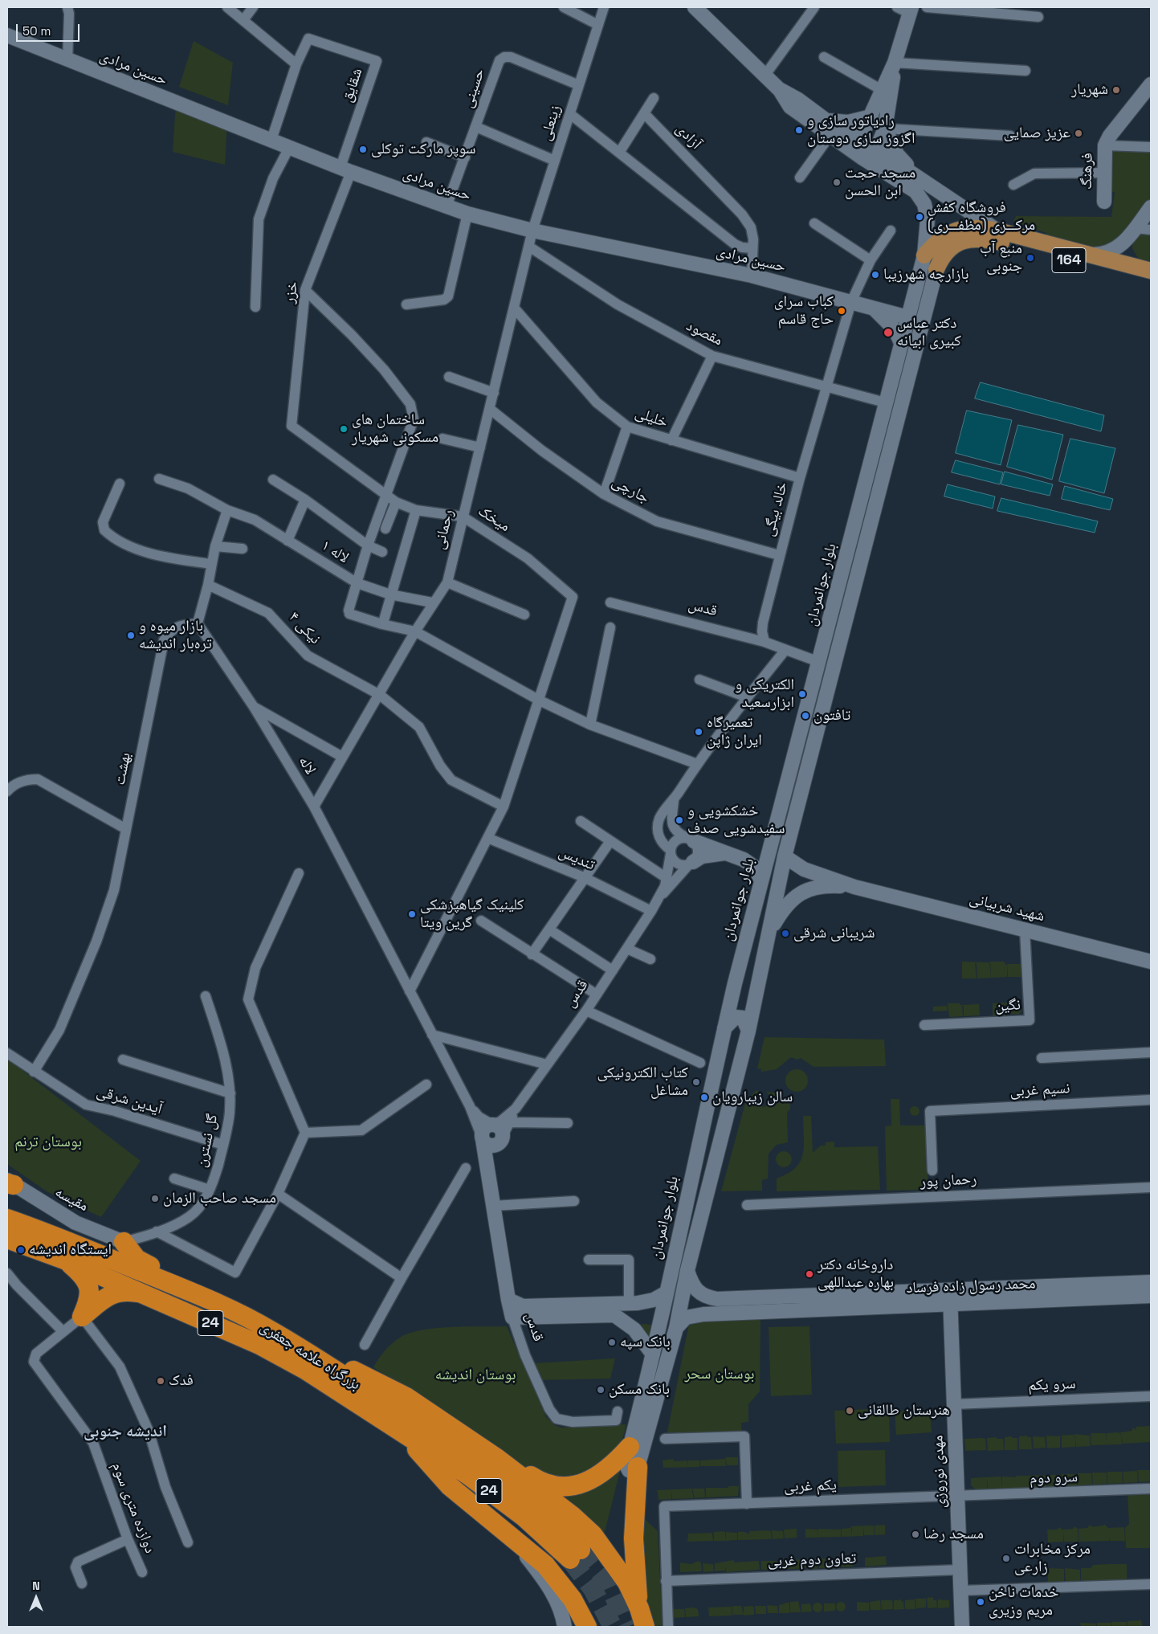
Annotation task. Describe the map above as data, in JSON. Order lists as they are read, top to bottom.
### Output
{
  "streets": {
    "highway": ["24", "بزرگراه علامه جعفری"],
    "main road": [
      "حسین مرادی",
      "فرهنگ",
      "164",
      "بلوار جوانمردان",
      "قدس",
      "شهید شربیانی",
      "مقیسه",
      "محمد رسول زاده فرساد",
      "مهدی نوروزی"
    ],
    "street": [
      "شقایق",
      "حسینی",
      "زینعلی",
      "آزادی",
      "خزر",
      "مقصود",
      "خلیلی",
      "جارچی",
      "خالد بیگی",
      "میخک",
      "رحمانی",
      "لاله ۱",
      "نیکی ۴",
      "لاله",
      "بهشت",
      "تندیس",
      "نگین",
      "نسیم غربی",
      "آیدین شرقی",
      "گل نسترن",
      "رحمان پور",
      "سرو یکم",
      "سرو دوم",
      "یکم غربی",
      "دوازده متری سوم",
      "تعاون دوم غربی"
    ]
  },
  "crossings": [
    ["حسین مرادی", "شقایق"],
    ["حسین مرادی", "حسینی"],
    ["حسین مرادی", "زینعلی"],
    ["حسین مرادی", "آزادی"],
    ["حسین مرادی", "خزر"],
    ["حسین مرادی", "خالد بیگی"],
    ["حسین مرادی", "رحمانی"],
    ["حسین مرادی", "بلوار جوانمردان"],
    ["شقایق", "خزر"],
    ["حسینی", "زینعلی"],
    ["زینعلی", "رحمانی"],
    ["164", "بلوار جوانمردان"],
    ["خزر", "میخک"],
    ["مقصود", "خالد بیگی"],
    ["مقصود", "رحمانی"],
    ["مقصود", "بلوار جوانمردان"],
    ["خلیلی", "خالد بیگی"],
    ["خلیلی", "رحمانی"],
    ["جارچی", "خالد بیگی"],
    ["جارچی", "رحمانی"],
    ["خالد بیگی", "قدس"],
    ["میخک", "رحمانی"],
    ["رحمانی", "لاله ۱"],
    ["رحمانی", "نیکی ۴"],
    ["رحمانی", "لاله"],
    ["بلوار جوانمردان", "قدس"],
    ["قدس", "لاله"],
    ["قدس", "تندیس"],
    ["لاله", "بهشت"],
    ["بهشت", "آیدین شرقی"],
    ["شهید شربیانی", "نگین"],
    ["آیدین شرقی", "گل نسترن"],
    ["گل نسترن", "مقیسه"],
    ["محمد رسول زاده فرساد", "مهدی نوروزی"],
    ["سرو یکم", "مهدی نوروزی"],
    ["مهدی نوروزی", "سرو دوم"],
    ["مهدی نوروزی", "یکم غربی"],
    ["مهدی نوروزی", "تعاون دوم غربی"],
    ["سرو دوم", "یکم غربی"],
    ["یکم غربی", "تعاون دوم غربی"]
  ],
  "districts": ["اندیشه جنوبی"],
  "parks": ["بوستان ترنم", "بوستان سحر", "بوستان اندیشه"],
  "places": [
    "شهریار",
    "رادیاتور سازی و اگزوز سازی دوستان",
    "عزیز صمایی",
    "سوپر مارکت توکلی",
    "مسجد حجت ابن الحسن",
    "فروشگاه کفش مرکـــزی (مظفـــری)",
    "منبع آب جنوبی",
    "بازارچه شهرزیبا",
    "کباب سرای حاج قاسم",
    "دکتر عباس کبیری ابیانه",
    "ساختمان های مسکونی شهریار",
    "بازار میوه و تره‌بار اندیشه",
    "الکتریکی و ابزارسعید",
    "تافتون",
    "تعمیرگاه ایران ژاپن",
    "خشکشویی و سفیدشویی صدف",
    "کلینیک گیاهپزشکی گرین ویتا",
    "شریبانی شرقی",
    "کتاب الکترونیکی مشاغل",
    "سالن زیبارویان",
    "مسجد صاحب الزمان",
    "ایستگاه اندیشه",
    "داروخانه دکتر بهاره عبداللهی",
    "بانک سپه",
    "فدک",
    "بانک مسکن",
    "هنرستان طالقانی",
    "مسجد رضا",
    "مرکز مخابرات زارعی",
    "خدمات ناخن مریم وزیری"
  ],
  "scale_bar": "50 m",
  "north": "top"
}
